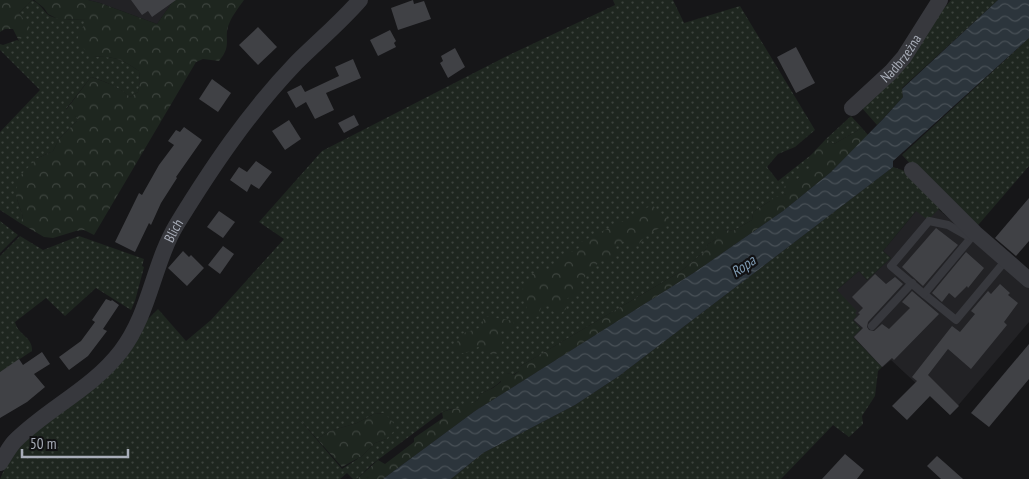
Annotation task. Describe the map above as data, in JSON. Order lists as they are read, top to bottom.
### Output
{
  "streets": {
    "street": ["Nadbrzeżna", "Blich"]
  },
  "water": ["Ropa"],
  "scale_bar": "50 m"
}
